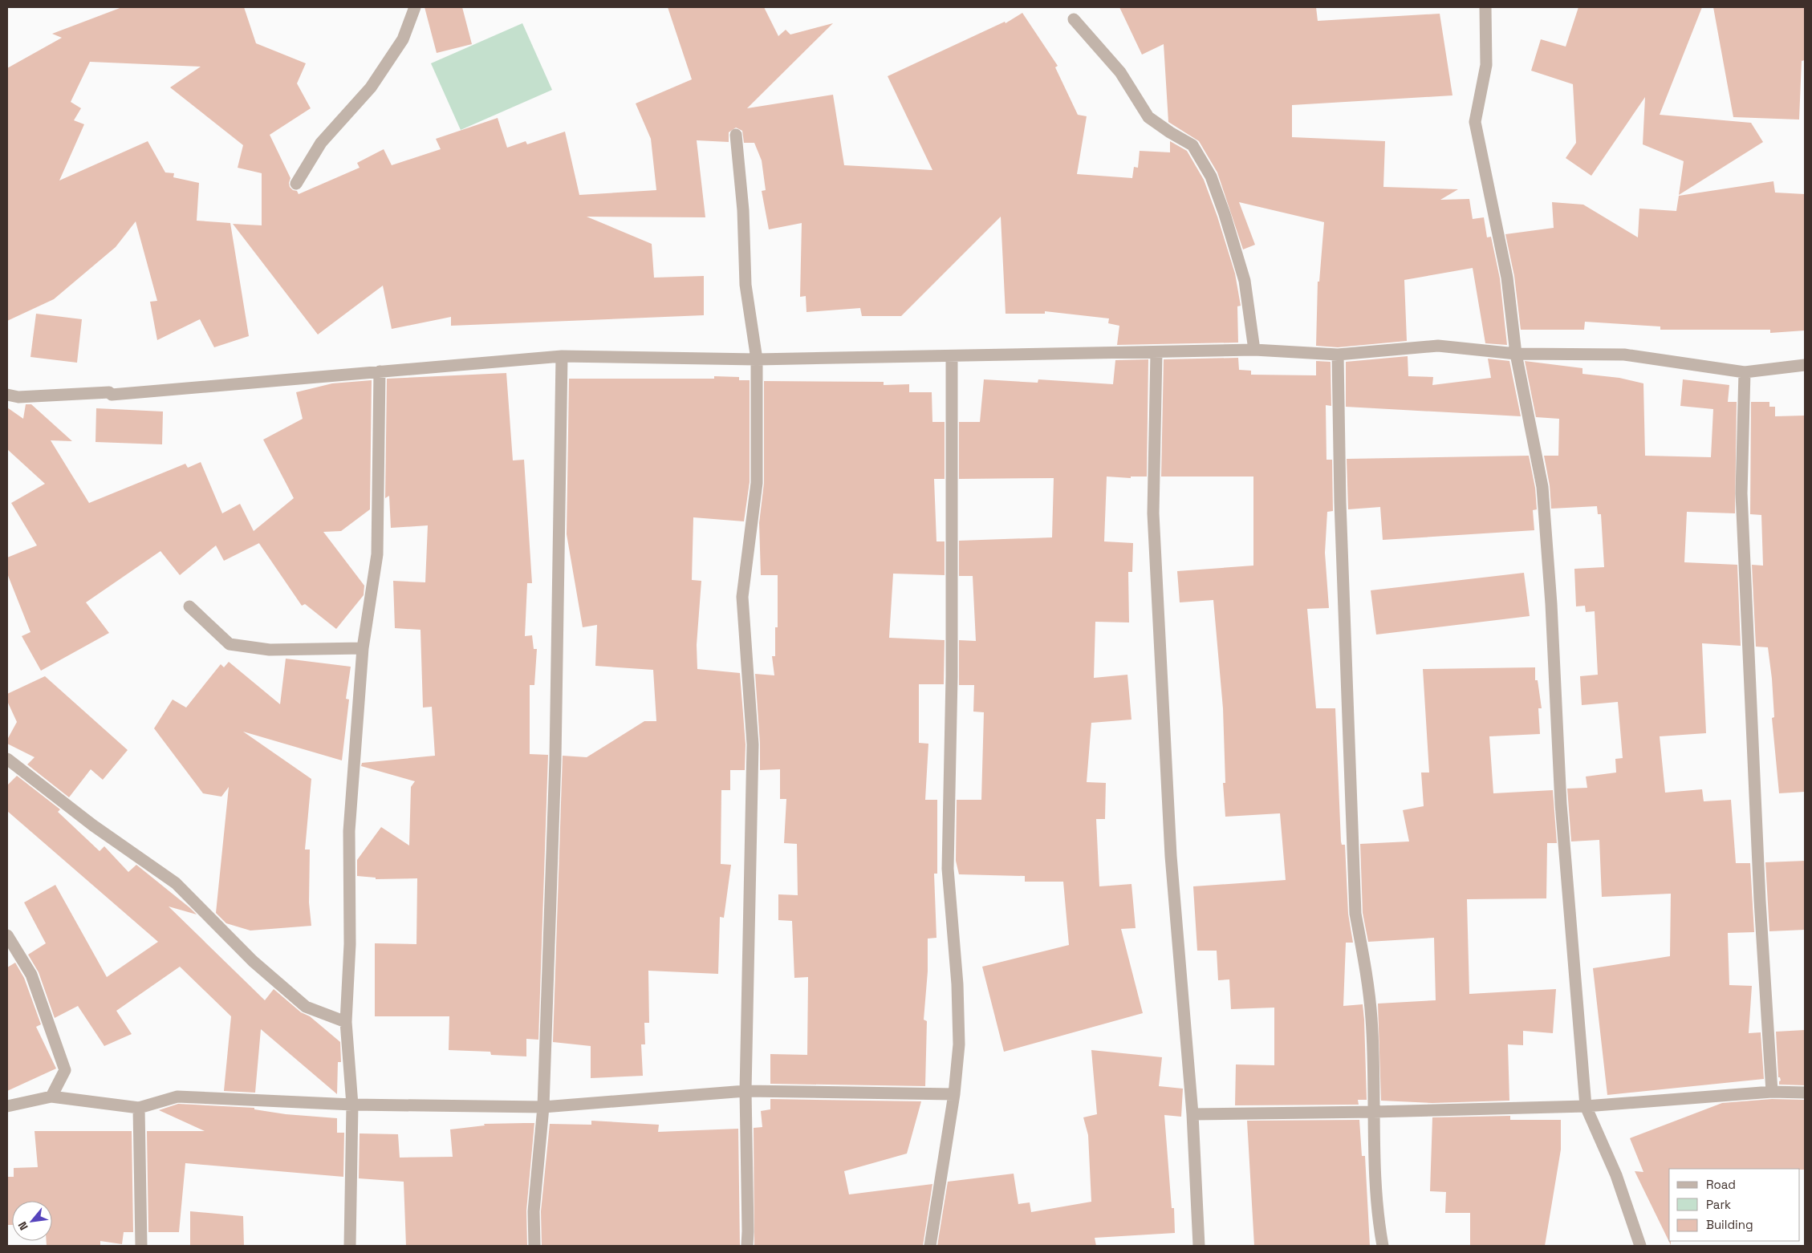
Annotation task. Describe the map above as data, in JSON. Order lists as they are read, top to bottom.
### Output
{
  "legend": ["Road", "Park", "Building"],
  "north": "bottom left"
}
